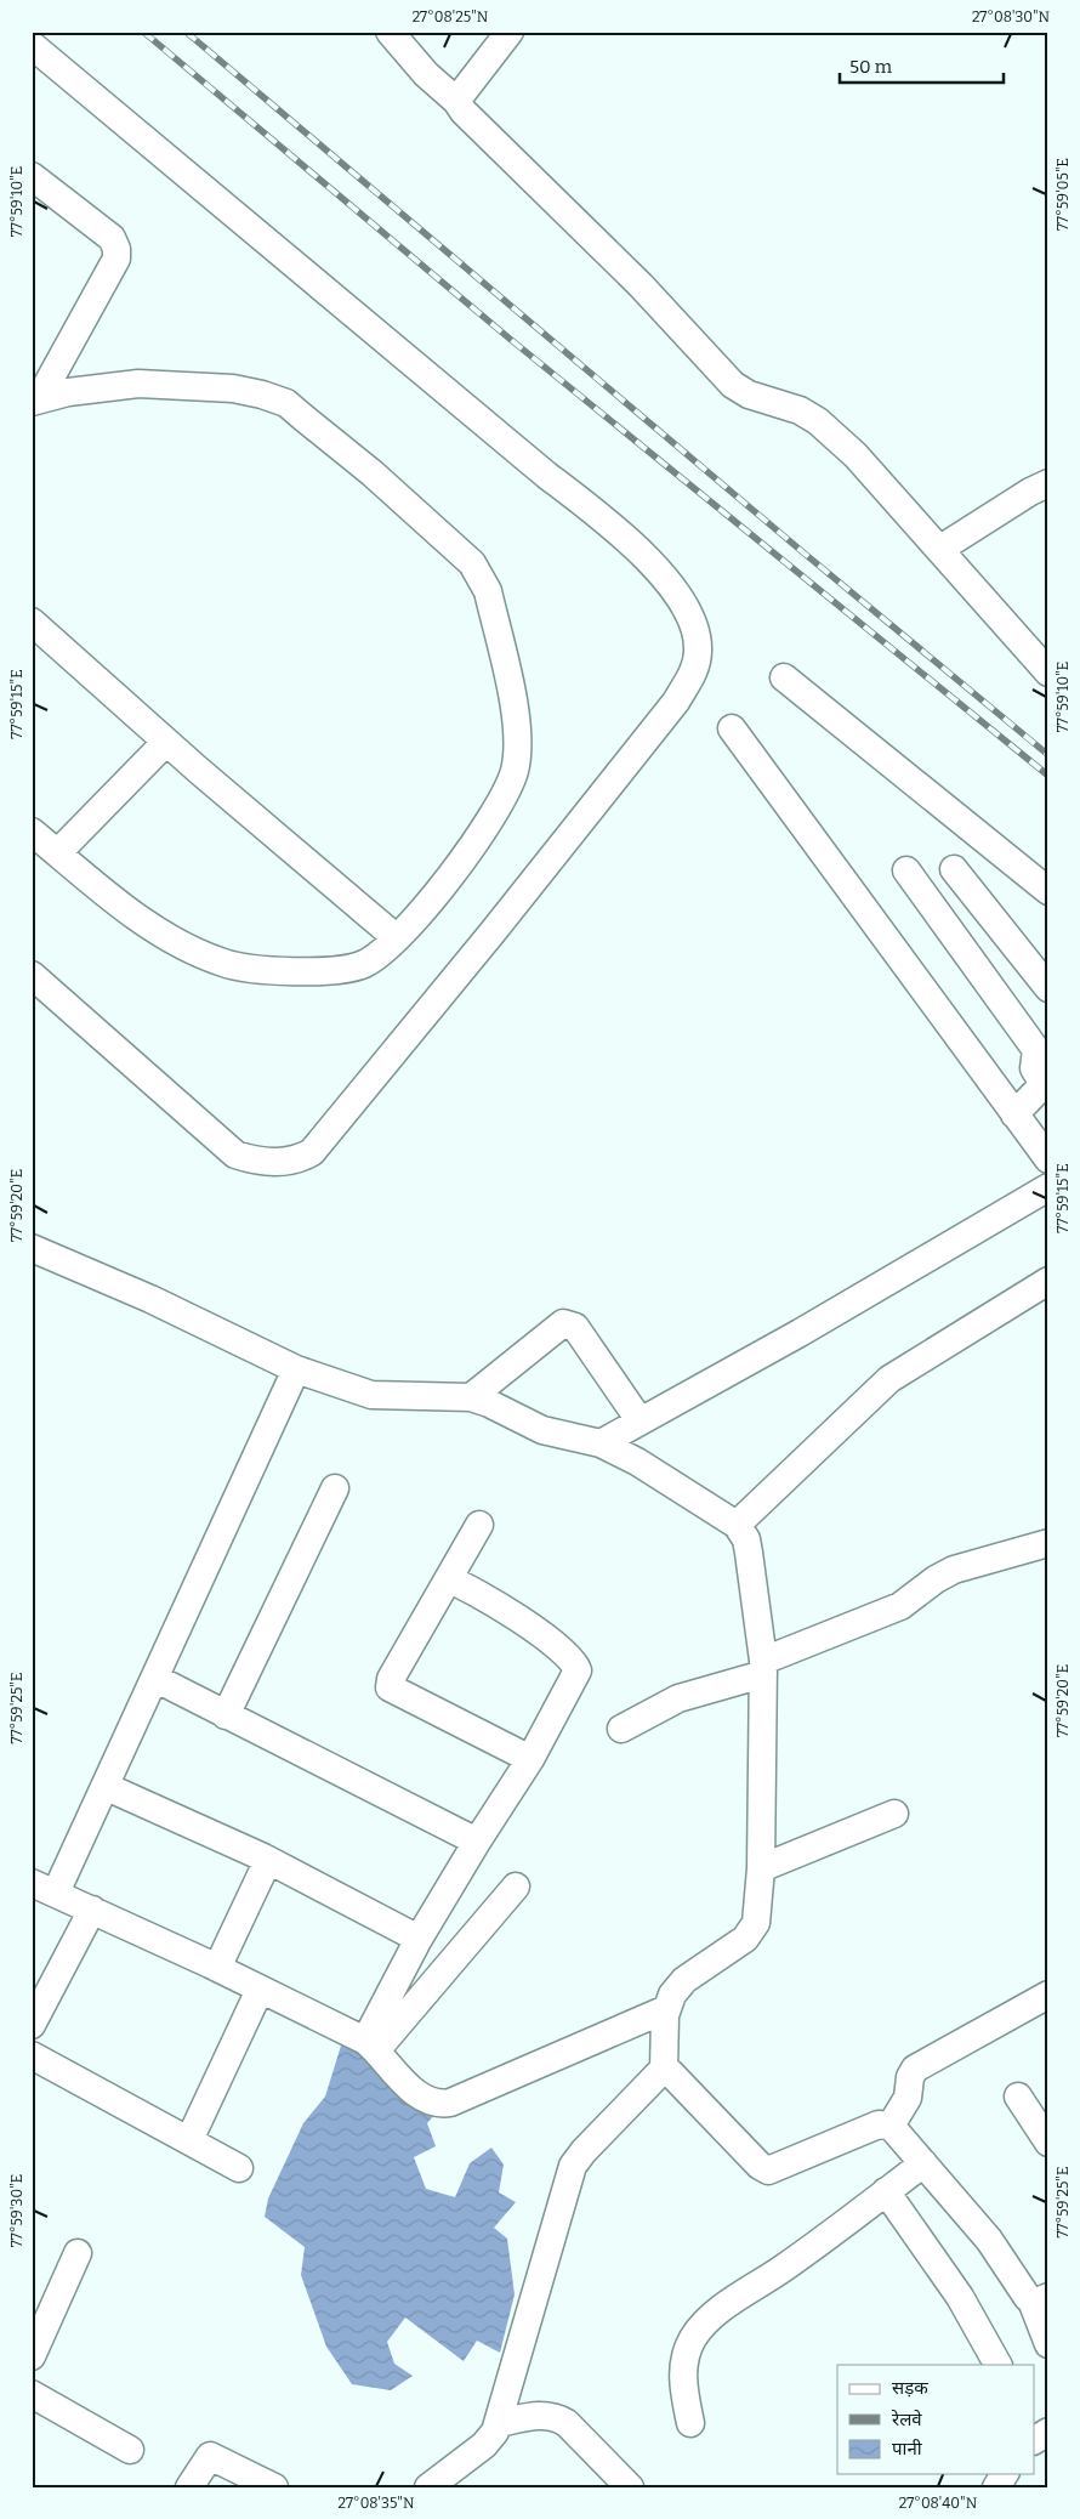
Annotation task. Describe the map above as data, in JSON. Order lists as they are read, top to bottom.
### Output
{
  "legend": ["सड़क", "रेलवे", "पानी"],
  "scale_bar": "50 m",
  "coordinates": [
    "27°08'25\"N",
    "27°08'30\"N",
    "77°59'05\"E",
    "77°59'10\"E",
    "77°59'15\"E",
    "77°59'20\"E",
    "77°59'25\"E",
    "77°59'30\"E",
    "27°08'35\"N",
    "27°08'40\"N"
  ]
}
